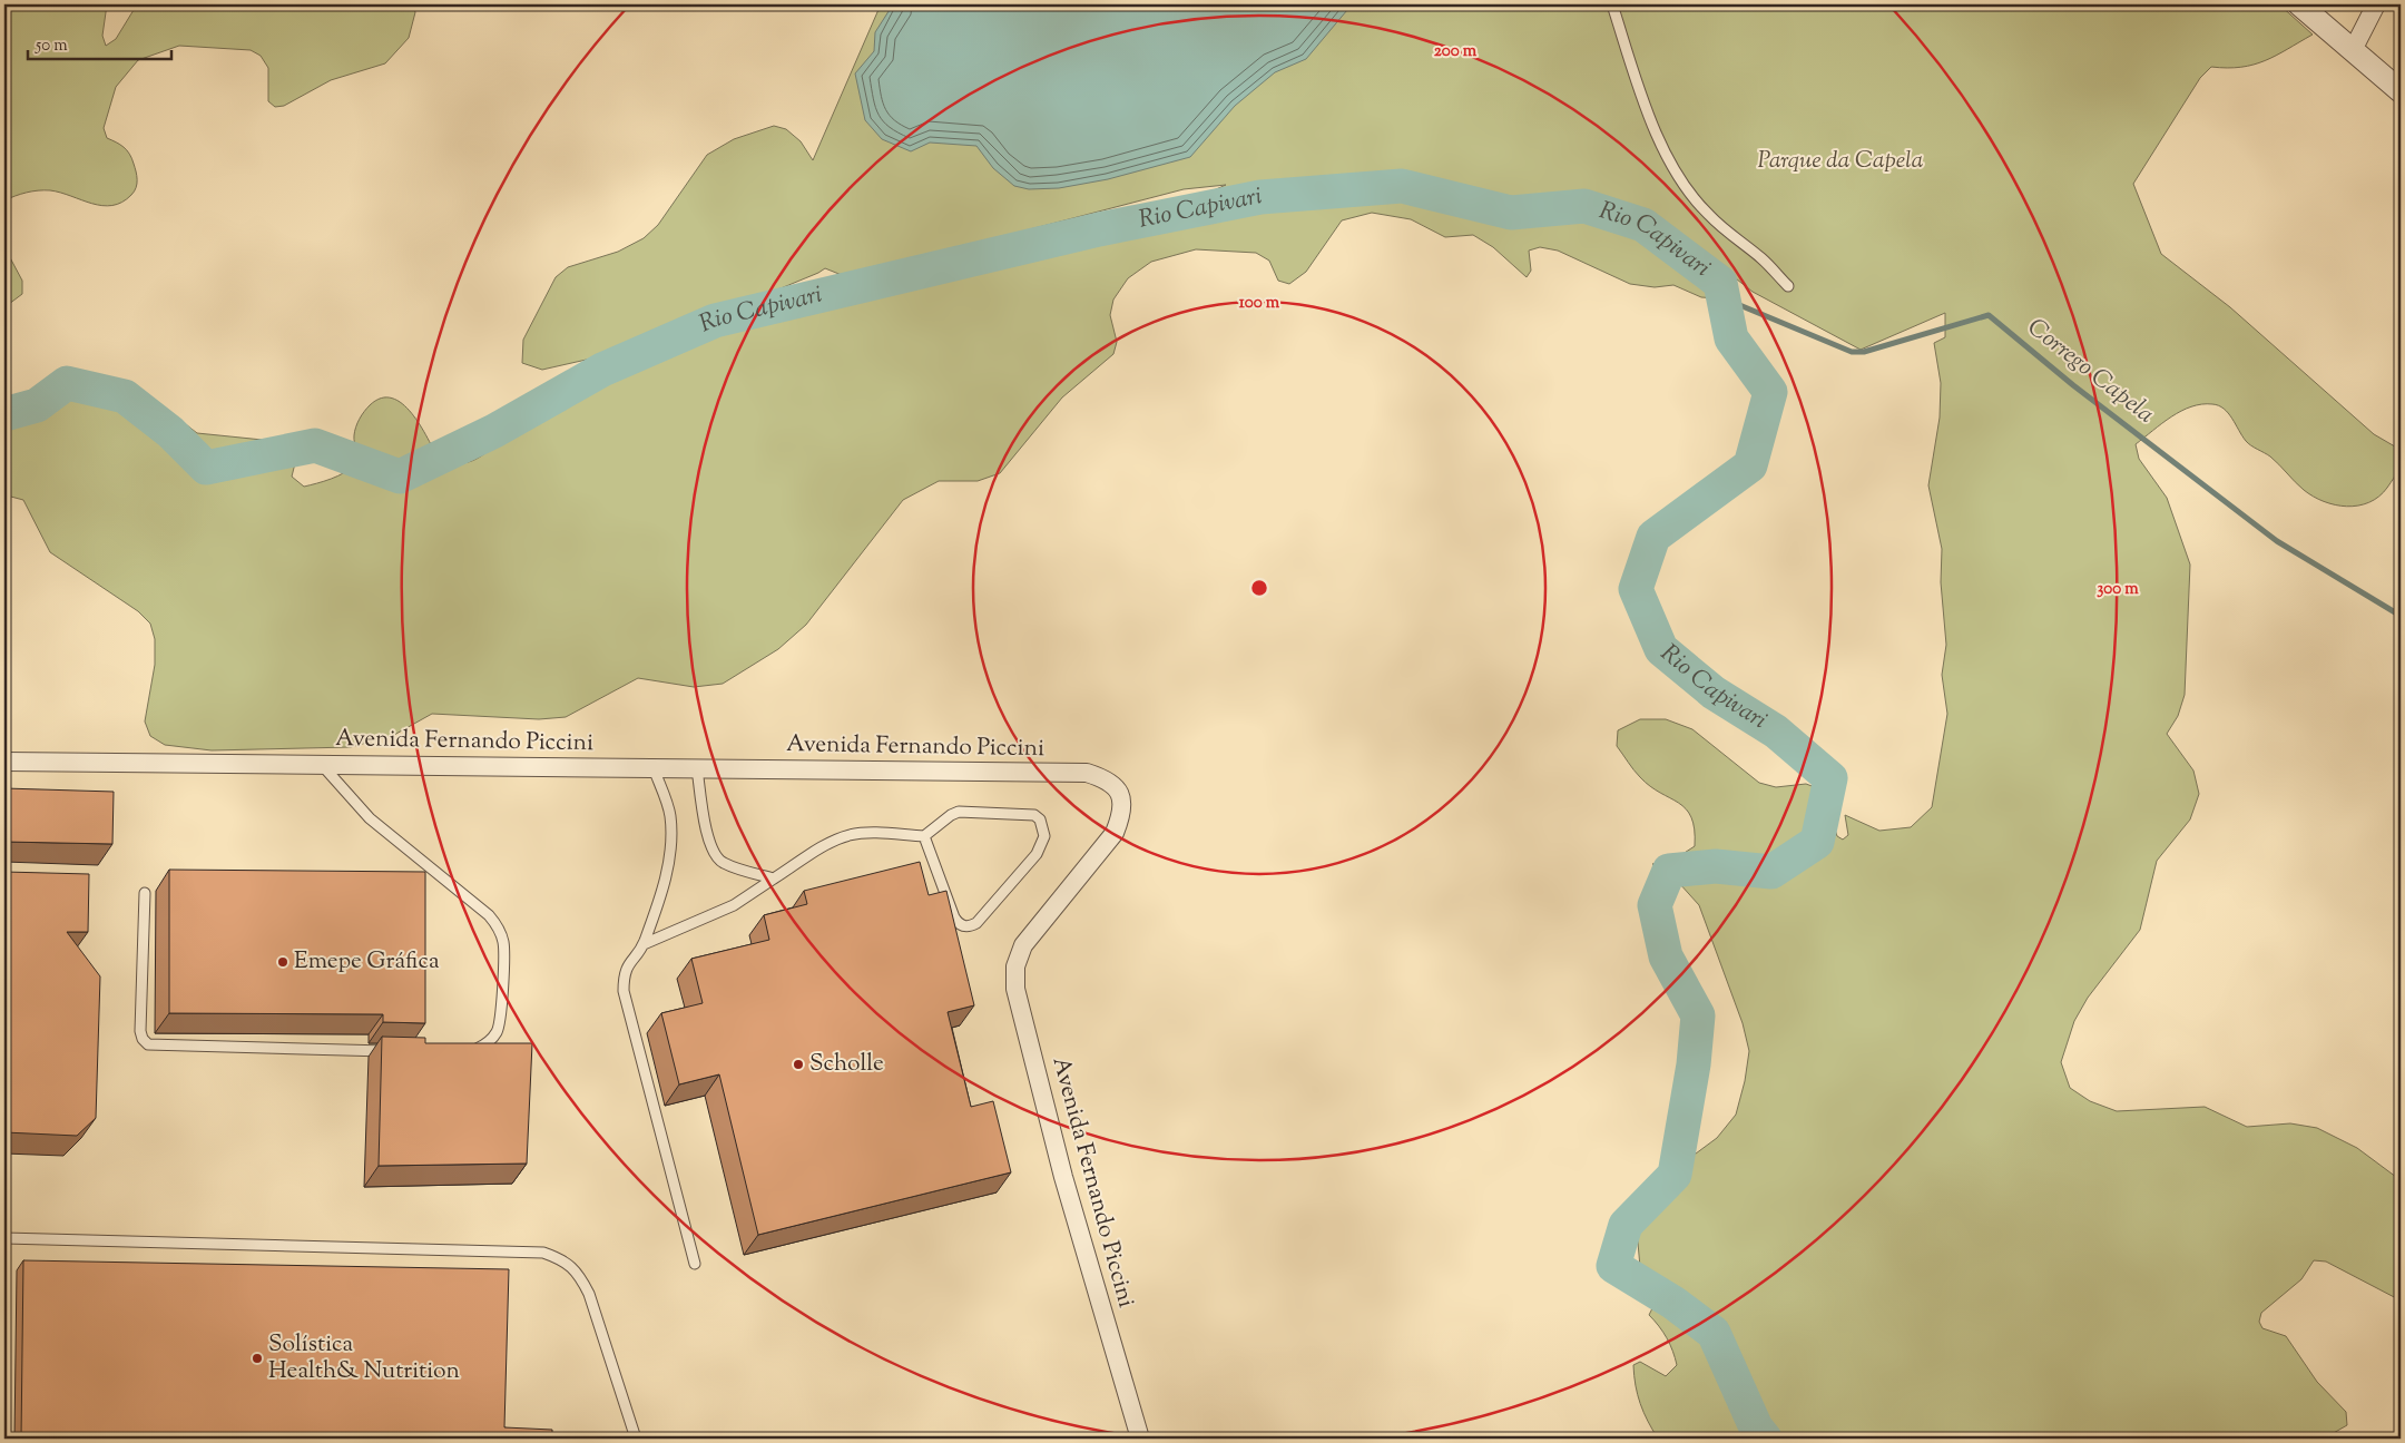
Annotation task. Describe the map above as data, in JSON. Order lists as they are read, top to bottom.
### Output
{
  "streets": {
    "street": ["Avenida Fernando Piccini"]
  },
  "water": ["Rio Capivari", "Corrego Capela"],
  "parks": ["Parque da Capela"],
  "places": ["Emepe Gráfica", "Scholle", "Solística Health& Nutrition"],
  "scale_bar": "50 m",
  "rings": ["200 m", "100 m", "300 m"]
}
